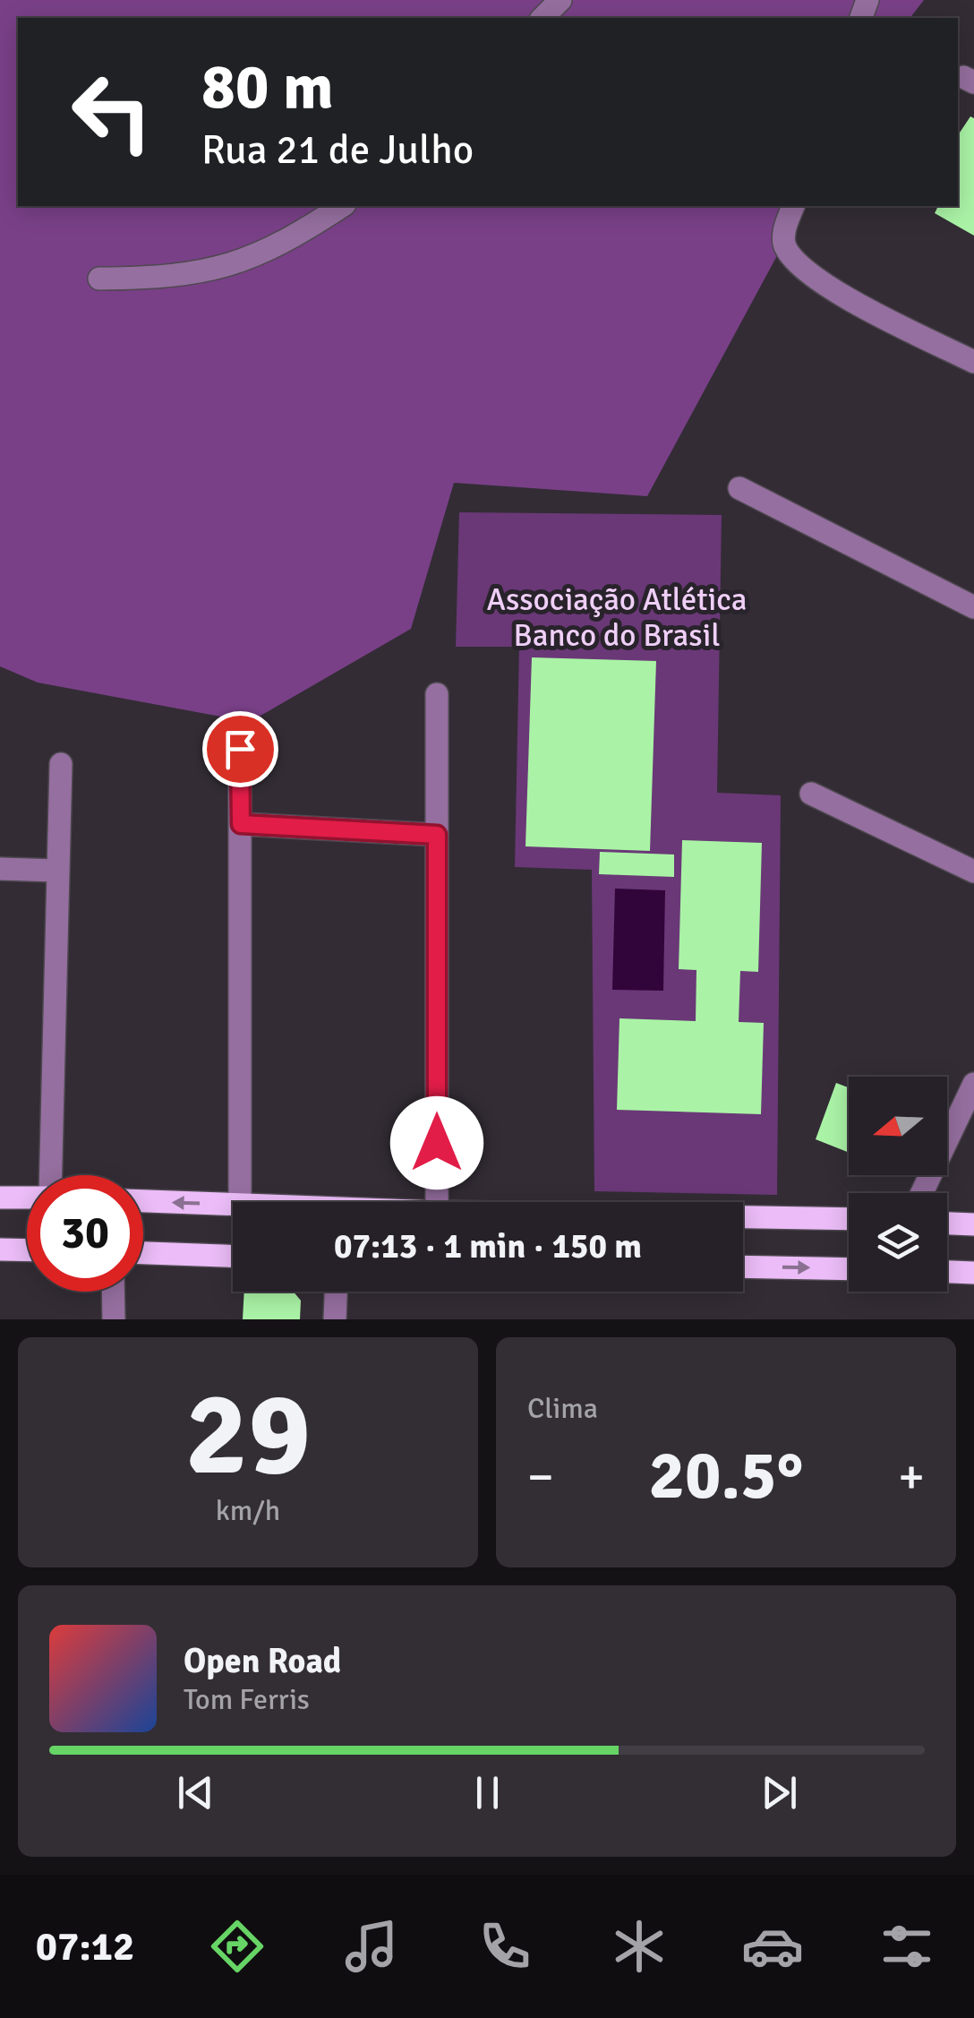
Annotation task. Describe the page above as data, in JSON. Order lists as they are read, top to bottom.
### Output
{
  "parks": ["Associação Atlética Banco do Brasil"],
  "north": "left",
  "page": {
    "turn": ["80 m", "Rua 21 de Julho"],
    "limit": "30",
    "trip": "07:13 · 1 min · 150 m",
    "tile": [
      ["29", "km/h"],
      "Clima"
    ],
    "heat": ["−", "20.5°", "+"],
    "song": ["Open Road", "Tom Ferris"],
    "tabs": "07:12"
  }
}
